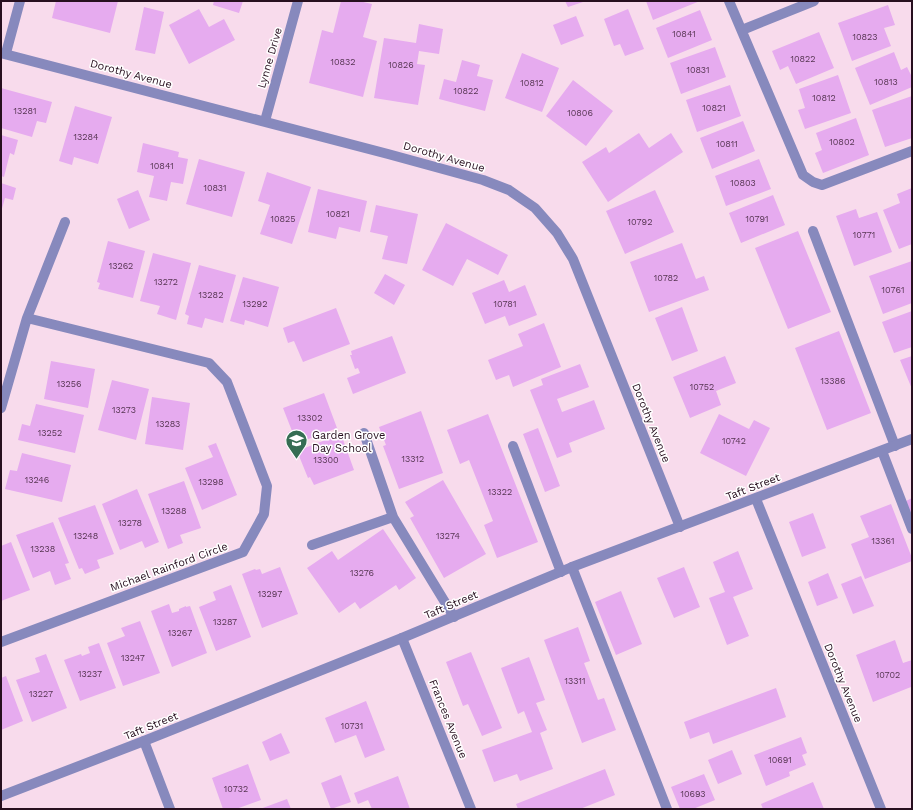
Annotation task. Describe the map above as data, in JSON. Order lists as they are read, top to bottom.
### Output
{
  "streets": {
    "street": [
      "Lynne Drive",
      "Dorothy Avenue",
      "Taft Street",
      "Michael Rainford Circle",
      "Frances Avenue"
    ]
  },
  "crossings": [
    ["Lynne Drive", "Dorothy Avenue"],
    ["Dorothy Avenue", "Taft Street"],
    ["Taft Street", "Frances Avenue"]
  ],
  "places": {
    "school or university": ["Garden Grove Day School"]
  },
  "house_numbers": [
    "10841",
    "10823",
    "10822",
    "10832",
    "10826",
    "10831",
    "10813",
    "10812",
    "10822",
    "10812",
    "10821",
    "13281",
    "10806",
    "13284",
    "10802",
    "10811",
    "10841",
    "10803",
    "10831",
    "10821",
    "10825",
    "10791",
    "10792",
    "10771",
    "13262",
    "10782",
    "13272",
    "10761",
    "13282",
    "13292",
    "10781",
    "13386",
    "13256",
    "10752",
    "13273",
    "13302",
    "13283",
    "13252",
    "10742",
    "13312",
    "13300",
    "13246",
    "13298",
    "13322",
    "13288",
    "13278",
    "13248",
    "13274",
    "13361",
    "13238",
    "13276",
    "13297",
    "13287",
    "13267",
    "13247",
    "13237",
    "10702",
    "13311",
    "13227",
    "10731",
    "10691",
    "10732",
    "10693"
  ]
}
